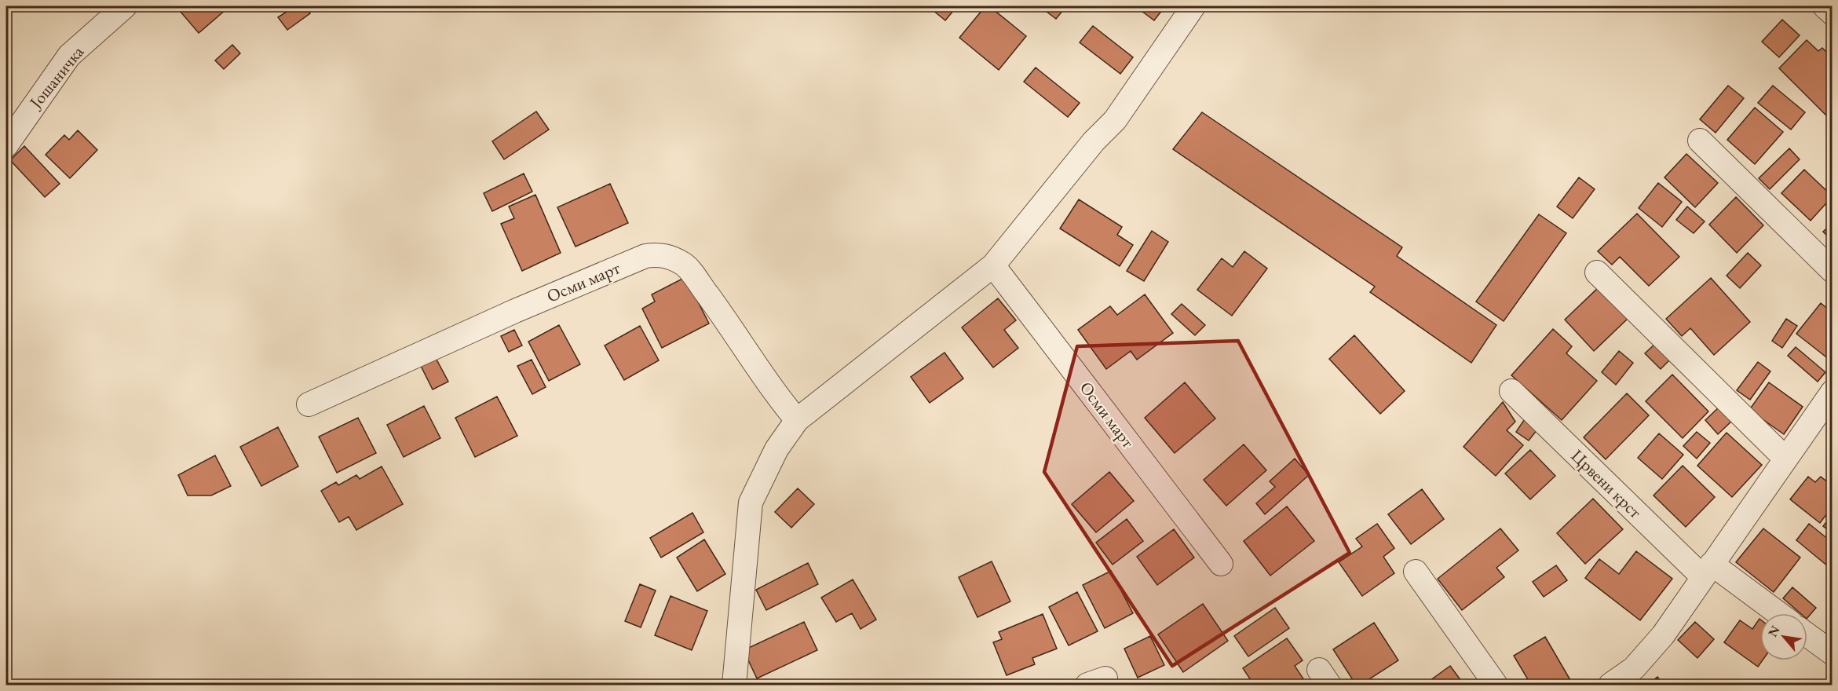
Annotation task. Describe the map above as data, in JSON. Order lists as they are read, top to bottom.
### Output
{
  "streets": {
    "street": ["Јошаничка", "Осми март", "Црвени крст"]
  },
  "north": "top left"
}
